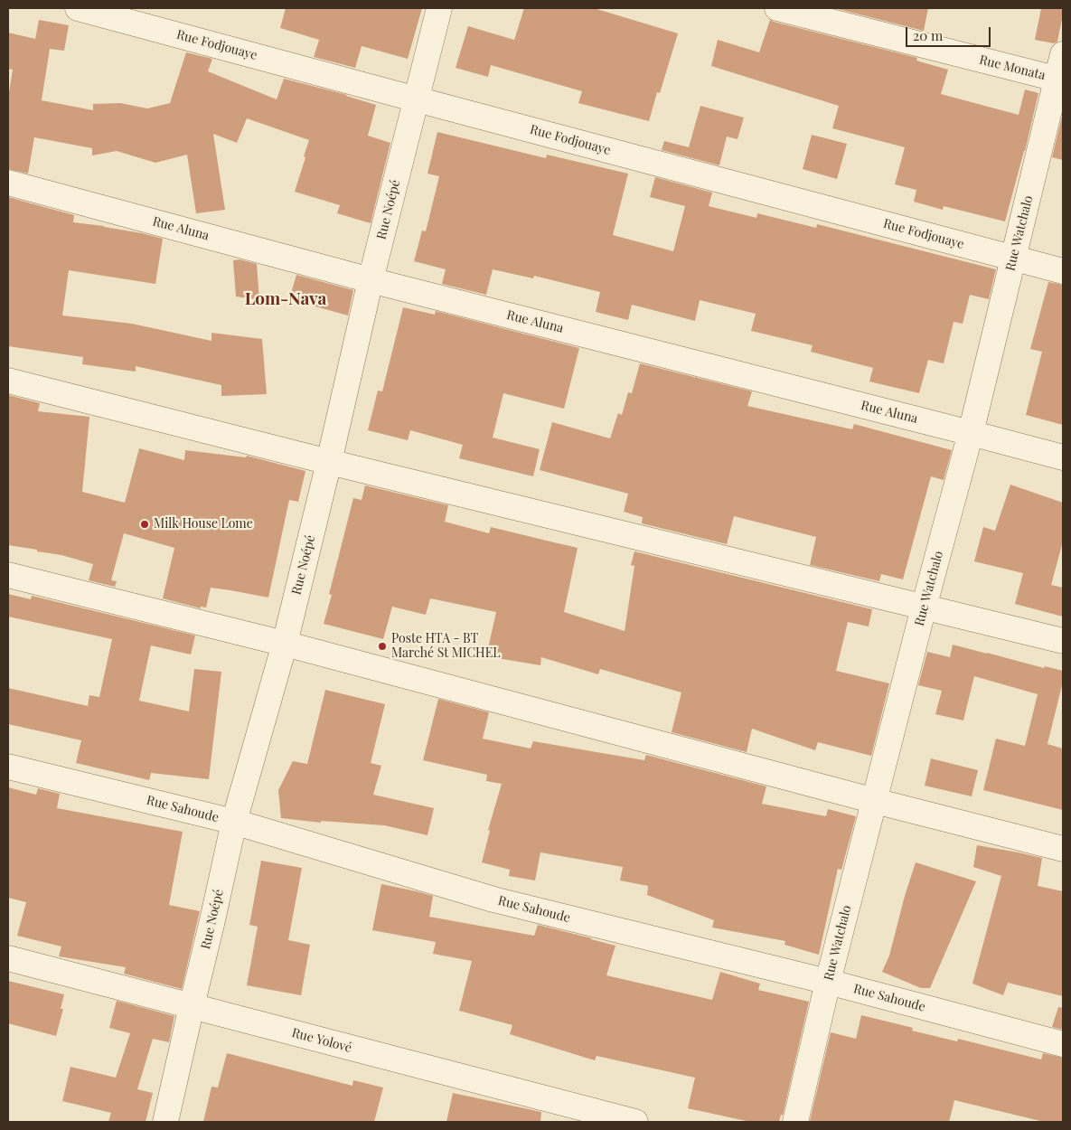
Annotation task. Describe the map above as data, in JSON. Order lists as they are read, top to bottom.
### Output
{
  "streets": {
    "street": [
      "Rue Fodjouaye",
      "Rue Monata",
      "Rue Noépé",
      "Rue Aluna",
      "Rue Watchalo",
      "Rue Sahoude",
      "Rue Yolové"
    ]
  },
  "crossings": [
    ["Rue Fodjouaye", "Rue Noépé"],
    ["Rue Fodjouaye", "Rue Watchalo"],
    ["Rue Monata", "Rue Watchalo"],
    ["Rue Noépé", "Rue Aluna"],
    ["Rue Noépé", "Rue Sahoude"],
    ["Rue Noépé", "Rue Yolové"],
    ["Rue Aluna", "Rue Watchalo"],
    ["Rue Watchalo", "Rue Sahoude"]
  ],
  "districts": ["Lom-Nava"],
  "places": ["Milk House Lome", "Poste HTA - BT Marché St MICHEL"],
  "scale_bar": "20 m"
}
